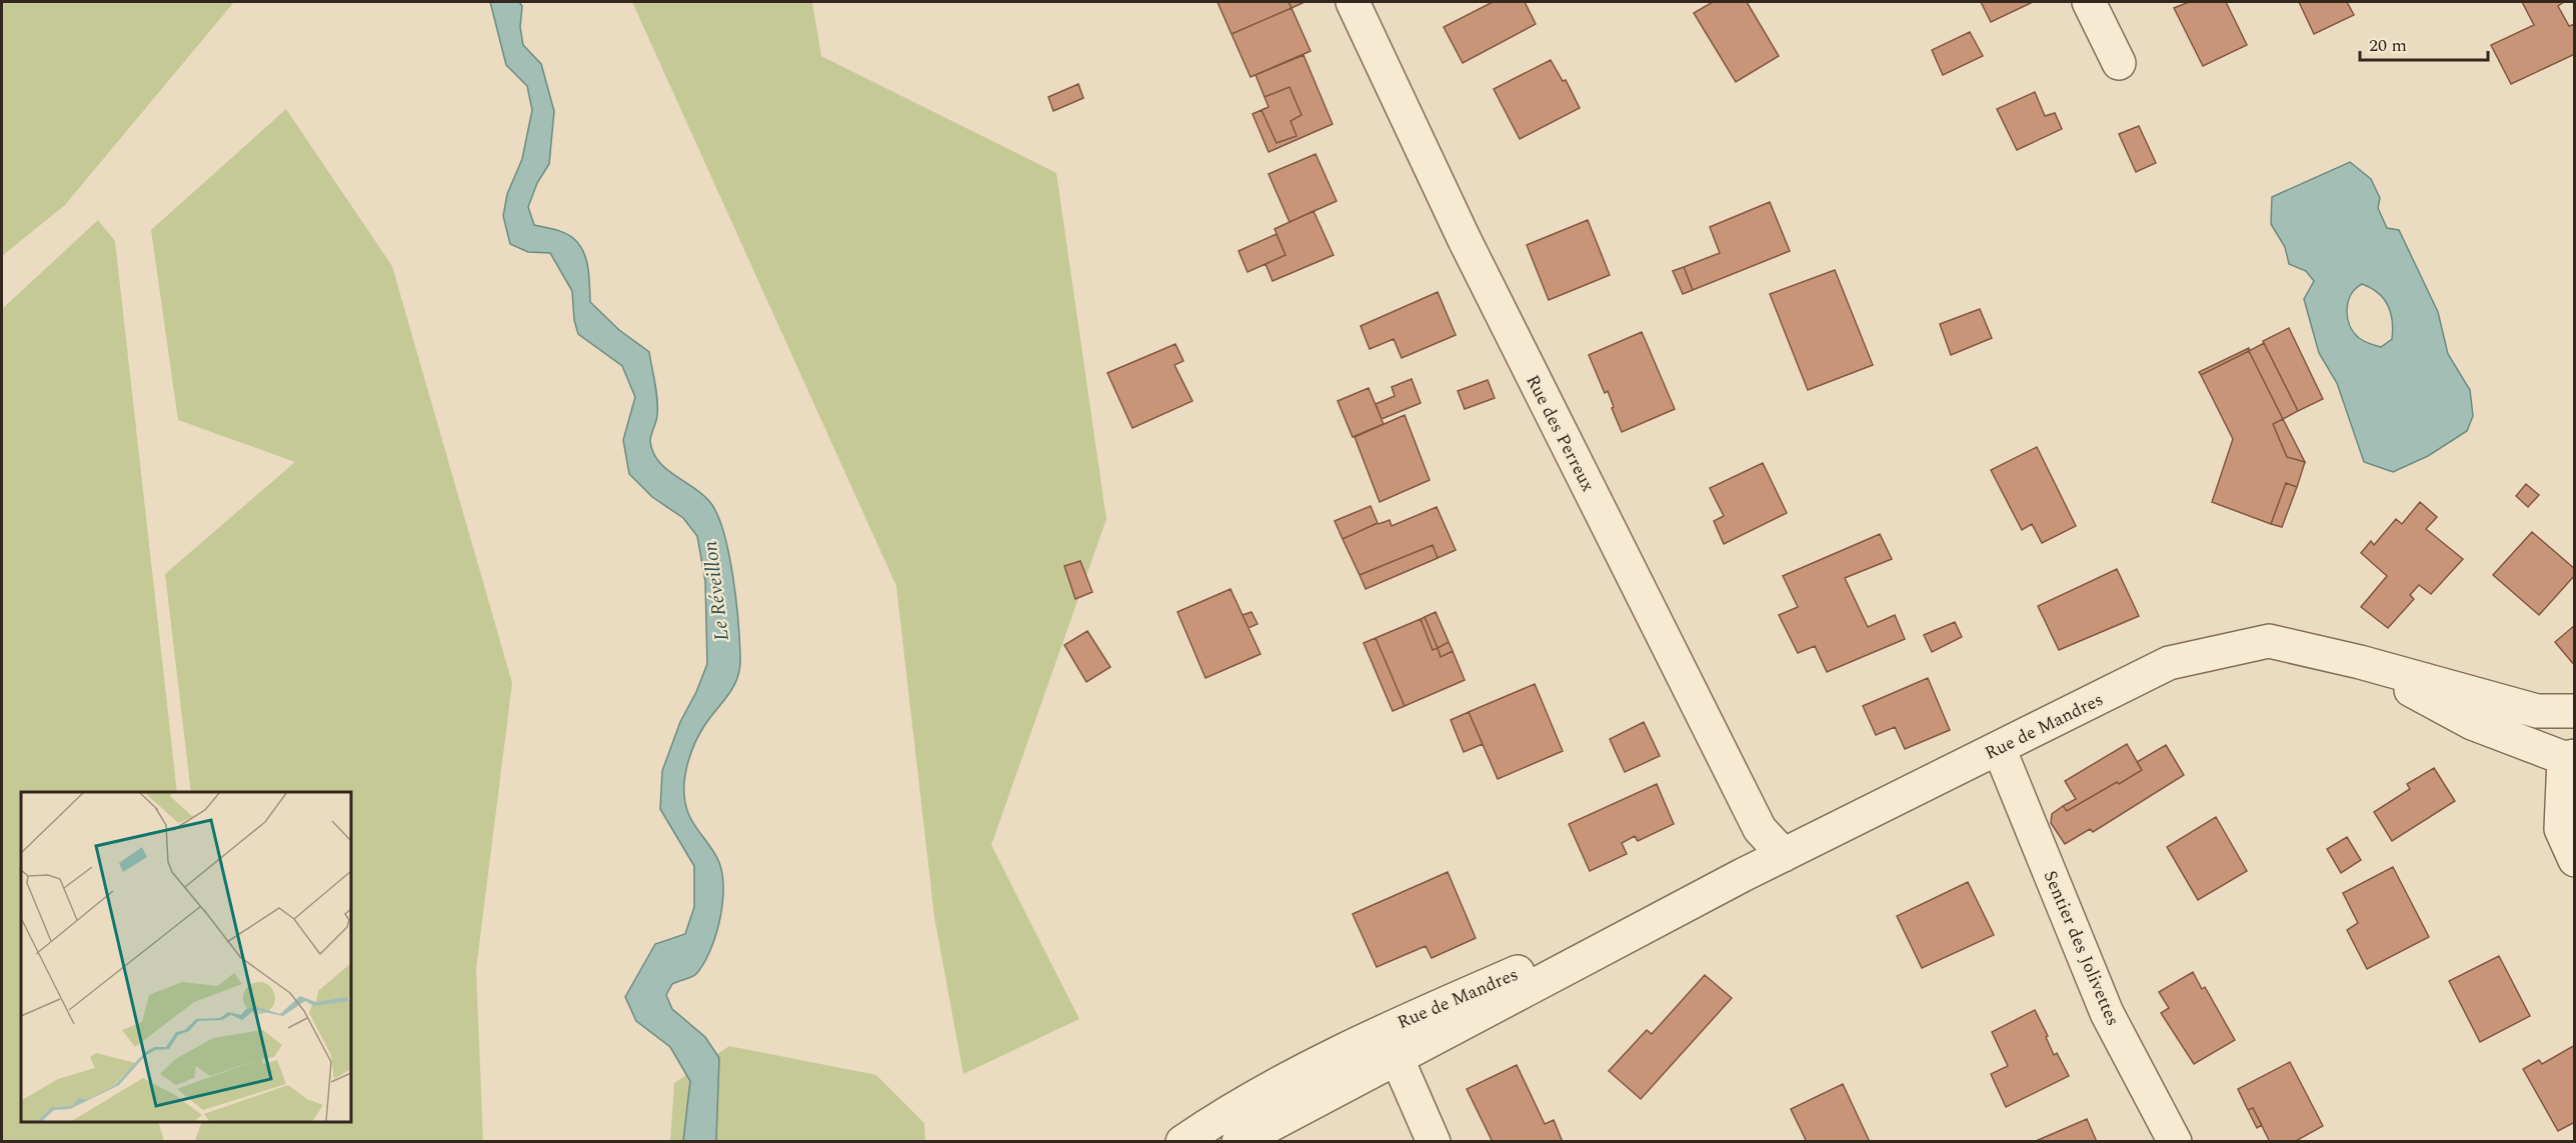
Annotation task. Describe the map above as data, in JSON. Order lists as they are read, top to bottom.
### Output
{
  "streets": {
    "street": ["Rue des Perreux", "Rue de Mandres", "Sentier des Jolivettes"]
  },
  "crossings": [
    ["Rue des Perreux", "Rue de Mandres"],
    ["Rue de Mandres", "Sentier des Jolivettes"]
  ],
  "water": ["Le Réveillon"],
  "scale_bar": "20 m"
}
